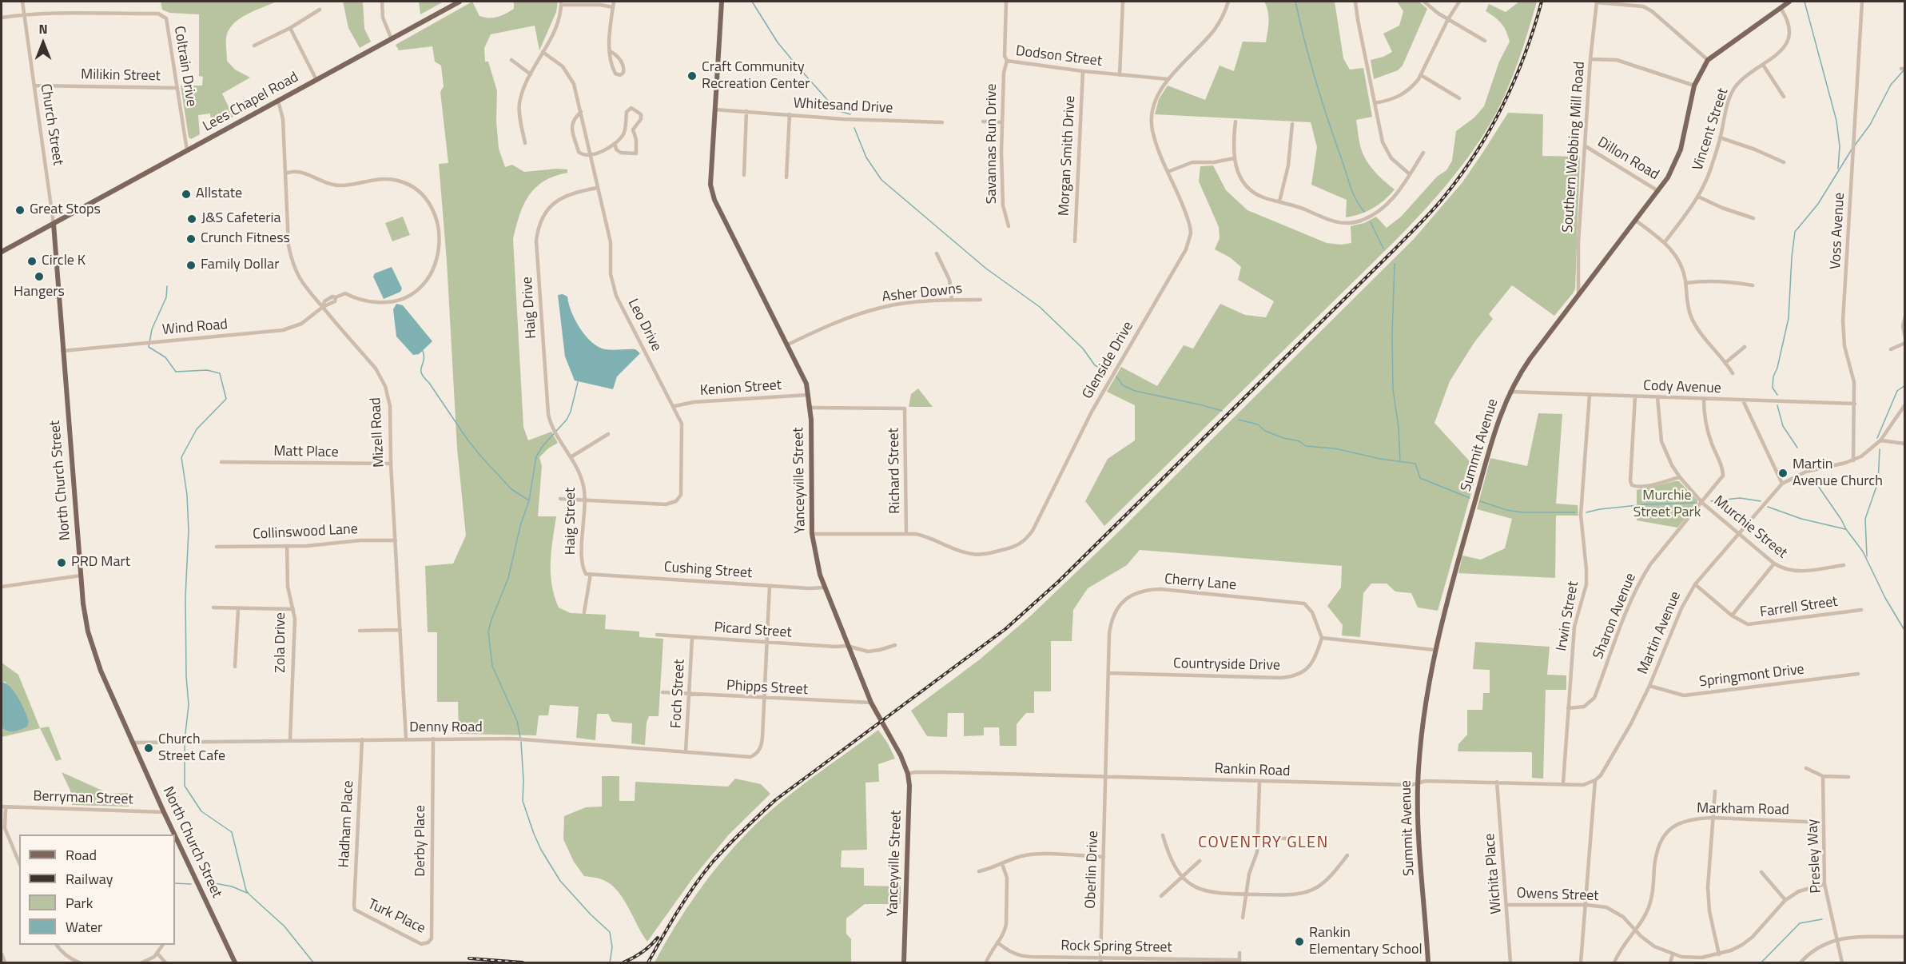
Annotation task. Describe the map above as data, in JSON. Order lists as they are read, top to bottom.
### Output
{
  "streets": {
    "main road": [
      "Lees Chapel Road",
      "Summit Avenue",
      "North Church Street",
      "Yanceyville Street"
    ],
    "street": [
      "Dodson Street",
      "Coltrain Drive",
      "Milikin Street",
      "Whitesand Drive",
      "Church Street",
      "Vincent Street",
      "Savannas Run Drive",
      "Southern Webbing Mill Road",
      "Morgan Smith Drive",
      "Dillon Road",
      "Voss Avenue",
      "Asher Downs",
      "Haig Drive",
      "Leo Drive",
      "Wind Road",
      "Glenside Drive",
      "Cody Avenue",
      "Kenion Street",
      "Mizell Road",
      "Matt Place",
      "Richard Street",
      "Haig Street",
      "Murchie Street",
      "Collinswood Lane",
      "Cushing Street",
      "Cherry Lane",
      "Farrell Street",
      "Irwin Street",
      "Sharon Avenue",
      "Picard Street",
      "Martin Avenue",
      "Zola Drive",
      "Countryside Drive",
      "Springmont Drive",
      "Phipps Street",
      "Foch Street",
      "Denny Road",
      "Rankin Road",
      "Berryman Street",
      "Markham Road",
      "Hadham Place",
      "Derby Place",
      "Presley Way",
      "Oberlin Drive",
      "Wichita Place",
      "Owens Street",
      "Turk Place",
      "Rock Spring Street"
    ]
  },
  "crossings": [
    ["Dodson Street", "Savannas Run Drive"],
    ["Dodson Street", "Morgan Smith Drive"],
    ["Dodson Street", "Glenside Drive"],
    ["Coltrain Drive", "Milikin Street"],
    ["Coltrain Drive", "Lees Chapel Road"],
    ["Coltrain Drive", "Church Street"],
    ["Milikin Street", "Church Street"],
    ["Lees Chapel Road", "Church Street"],
    ["Lees Chapel Road", "Mizell Road"],
    ["Lees Chapel Road", "North Church Street"],
    ["Whitesand Drive", "Yanceyville Street"],
    ["Church Street", "North Church Street"],
    ["Vincent Street", "Summit Avenue"],
    ["Southern Webbing Mill Road", "Dillon Road"],
    ["Southern Webbing Mill Road", "Summit Avenue"],
    ["Dillon Road", "Summit Avenue"],
    ["Voss Avenue", "Cody Avenue"],
    ["Voss Avenue", "Martin Avenue"],
    ["Asher Downs", "Yanceyville Street"],
    ["Haig Drive", "Leo Drive"],
    ["Haig Drive", "Haig Street"],
    ["Leo Drive", "Kenion Street"],
    ["Leo Drive", "Haig Street"],
    ["Wind Road", "Mizell Road"],
    ["Wind Road", "North Church Street"],
    ["Glenside Drive", "Richard Street"],
    ["Glenside Drive", "Yanceyville Street"],
    ["Cody Avenue", "Summit Avenue"],
    ["Cody Avenue", "Murchie Street"],
    ["Cody Avenue", "Irwin Street"],
    ["Cody Avenue", "Sharon Avenue"],
    ["Kenion Street", "Yanceyville Street"],
    ["Mizell Road", "Matt Place"],
    ["Mizell Road", "Collinswood Lane"],
    ["Mizell Road", "Denny Road"],
    ["Summit Avenue", "Rankin Road"],
    ["Richard Street", "Yanceyville Street"],
    ["North Church Street", "Denny Road"],
    ["North Church Street", "Berryman Street"],
    ["Yanceyville Street", "Cushing Street"],
    ["Yanceyville Street", "Picard Street"],
    ["Yanceyville Street", "Phipps Street"],
    ["Yanceyville Street", "Rankin Road"],
    ["Haig Street", "Cushing Street"],
    ["Murchie Street", "Sharon Avenue"],
    ["Murchie Street", "Martin Avenue"],
    ["Collinswood Lane", "Zola Drive"],
    ["Cherry Lane", "Countryside Drive"],
    ["Cherry Lane", "Rankin Road"],
    ["Cherry Lane", "Oberlin Drive"],
    ["Farrell Street", "Martin Avenue"],
    ["Irwin Street", "Sharon Avenue"],
    ["Irwin Street", "Rankin Road"],
    ["Picard Street", "Foch Street"],
    ["Martin Avenue", "Springmont Drive"],
    ["Martin Avenue", "Rankin Road"],
    ["Zola Drive", "Denny Road"],
    ["Phipps Street", "Foch Street"],
    ["Phipps Street", "Denny Road"],
    ["Foch Street", "Denny Road"],
    ["Denny Road", "Hadham Place"],
    ["Denny Road", "Derby Place"],
    ["Rankin Road", "Oberlin Drive"],
    ["Rankin Road", "Wichita Place"],
    ["Markham Road", "Presley Way"],
    ["Markham Road", "Owens Street"],
    ["Hadham Place", "Turk Place"],
    ["Derby Place", "Turk Place"],
    ["Presley Way", "Owens Street"],
    ["Oberlin Drive", "Rock Spring Street"],
    ["Wichita Place", "Owens Street"]
  ],
  "districts": ["COVENTRY GLEN"],
  "parks": ["Murchie Street Park"],
  "places": [
    "Craft Community Recreation Center",
    "Allstate",
    "Great Stops",
    "J&S Cafeteria",
    "Crunch Fitness",
    "Circle K",
    "Family Dollar",
    "Hangers",
    "Martin Avenue Church",
    "PRD Mart",
    "Church Street Cafe",
    "Rankin Elementary School"
  ],
  "legend": [
    "Road",
    "Railway",
    "Park",
    "Water"
  ],
  "north": "top"
}
